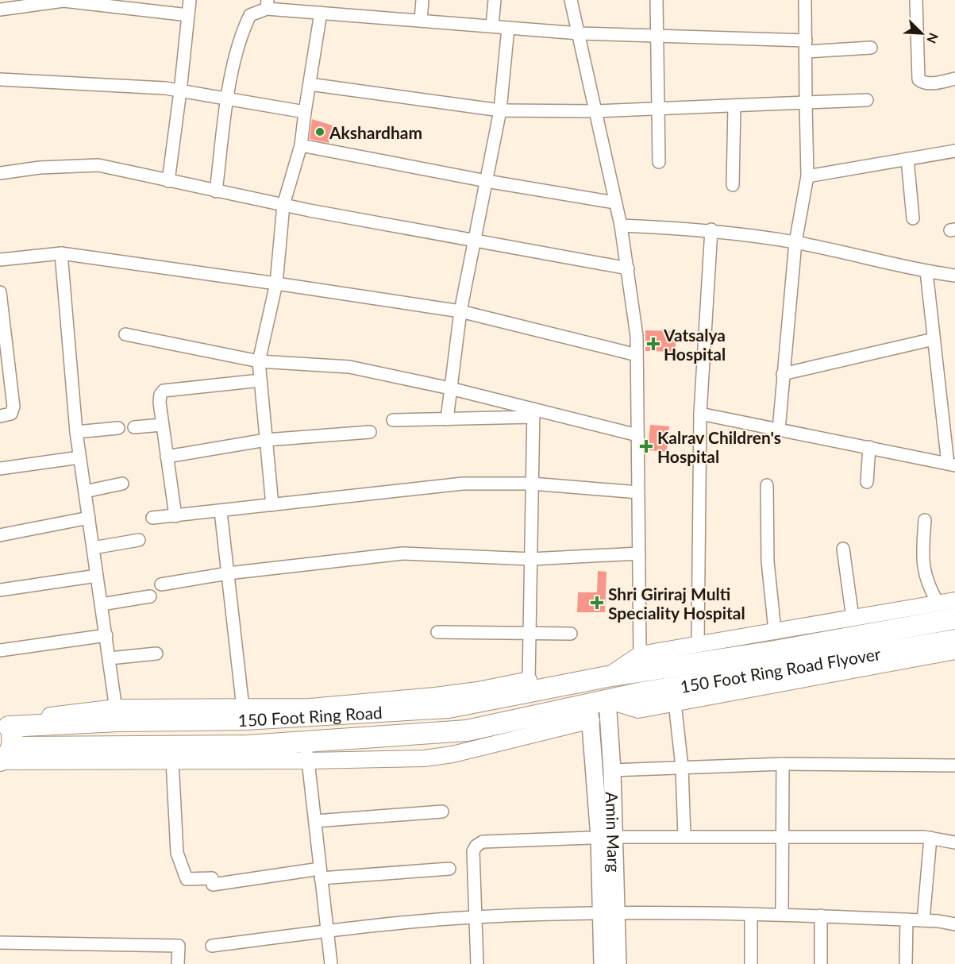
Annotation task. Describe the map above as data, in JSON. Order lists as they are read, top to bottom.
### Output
{
  "streets": {
    "highway": ["150 Foot Ring Road Flyover", "150 Foot Ring Road"],
    "main road": ["Amin Marg"]
  },
  "crossings": [
    ["150 Foot Ring Road Flyover", "150 Foot Ring Road"],
    ["150 Foot Ring Road Flyover", "Amin Marg"],
    ["150 Foot Ring Road", "Amin Marg"]
  ],
  "places": {
    "other": ["Akshardham"],
    "health": ["Vatsalya Hospital", "Kalrav Children's Hospital", "Shri Giriraj Multi Speciality Hospital"]
  },
  "north": "bottom right"
}
